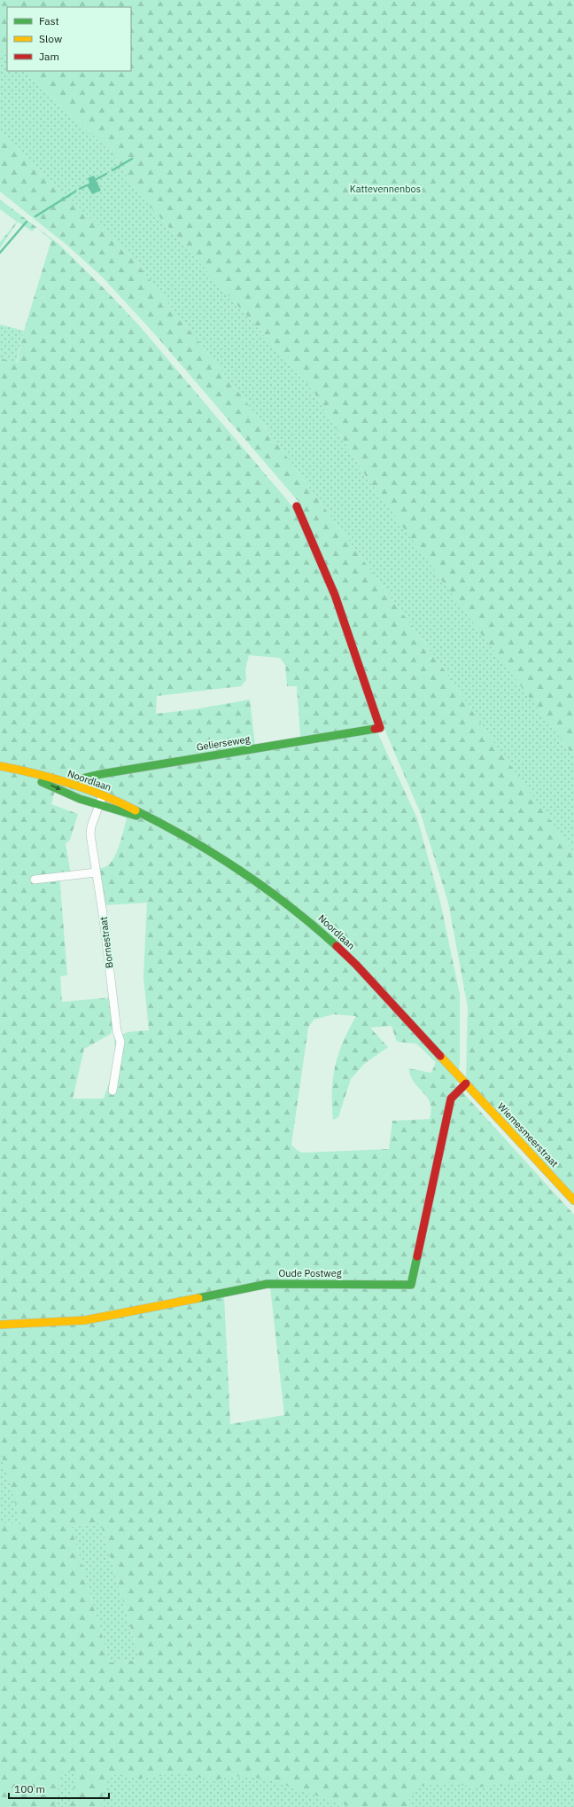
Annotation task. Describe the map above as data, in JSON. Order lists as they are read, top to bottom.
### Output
{
  "streets": {
    "street": [
      "Gelierseweg",
      "Noordlaan",
      "Bornestraat",
      "Wiemesmeerstraat",
      "Oude Postweg"
    ]
  },
  "crossings": [
    ["Gelierseweg", "Noordlaan"],
    ["Noordlaan", "Bornestraat"],
    ["Noordlaan", "Wiemesmeerstraat"],
    ["Noordlaan", "Oude Postweg"],
    ["Wiemesmeerstraat", "Oude Postweg"]
  ],
  "parks": ["Kattevennenbos"],
  "legend": ["Fast", "Slow", "Jam"],
  "scale_bar": "100 m"
}
